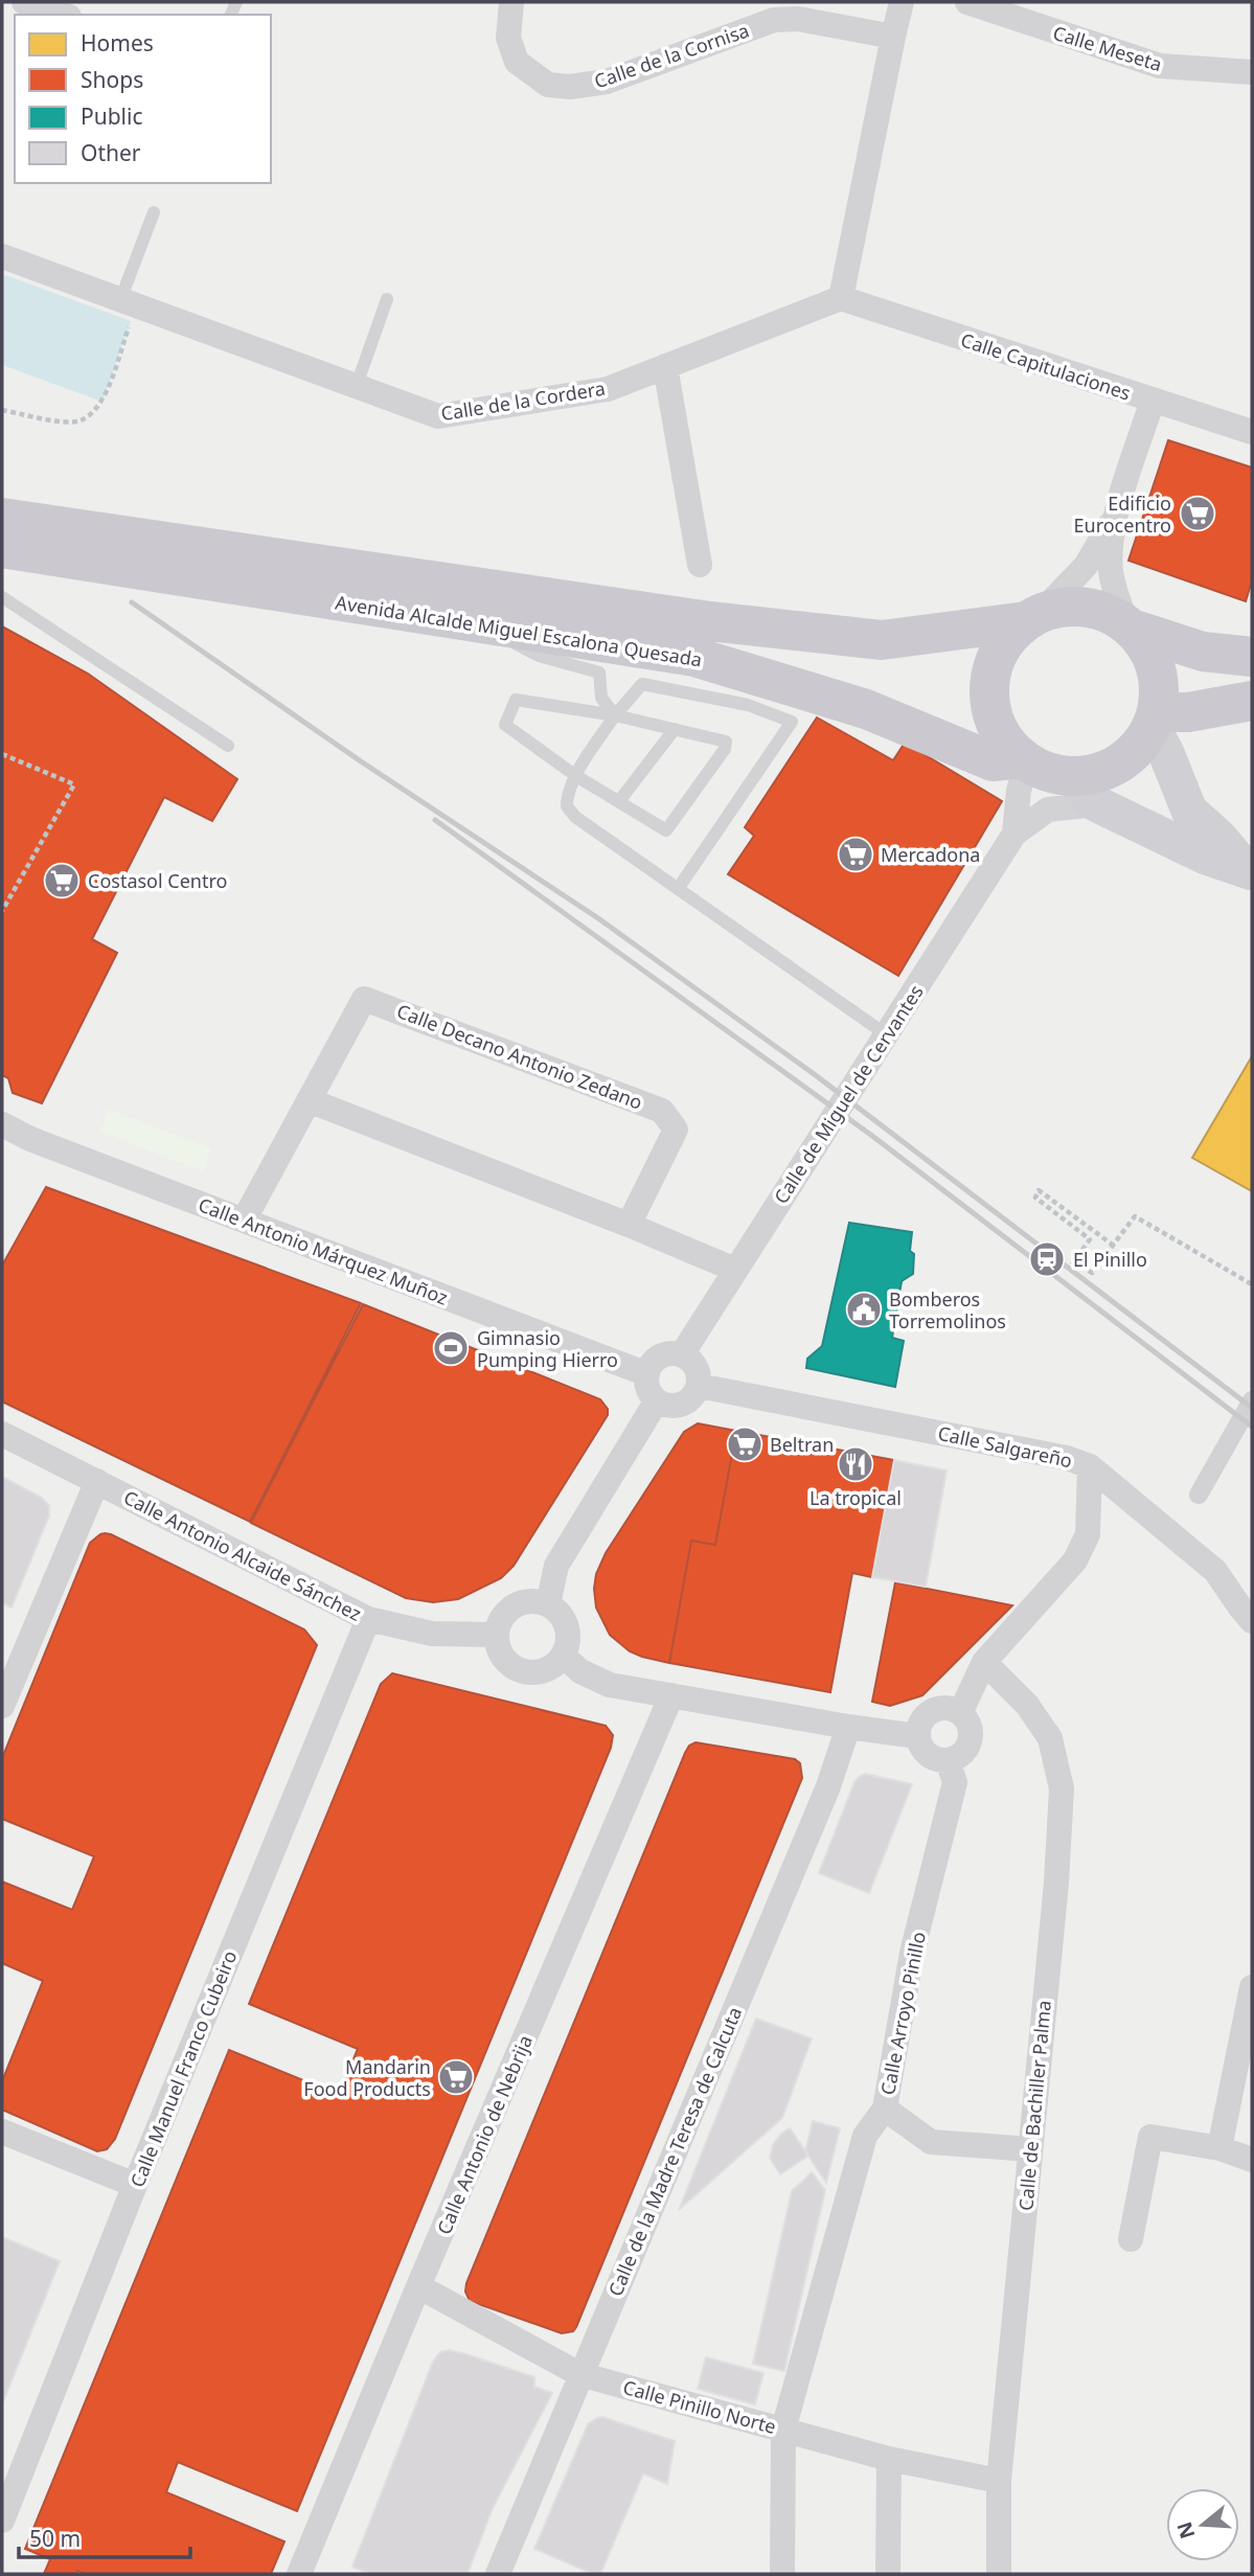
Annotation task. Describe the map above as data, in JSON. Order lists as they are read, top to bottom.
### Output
{
  "streets": {
    "main road": ["Avenida Alcalde Miguel Escalona Quesada"],
    "street": [
      "Calle Meseta",
      "Calle de la Cornisa",
      "Calle Capitulaciones",
      "Calle de la Cordera",
      "Calle Decano Antonio Zedano",
      "Calle de Miguel de Cervantes",
      "Calle Antonio Márquez Muñoz",
      "Calle Salgareño",
      "Calle Antonio Alcaide Sánchez",
      "Calle Arroyo Pinillo",
      "Calle Manuel Franco Cubeiro",
      "Calle de Bachiller Palma",
      "Calle Antonio de Nebrija",
      "Calle de la Madre Teresa de Calcuta",
      "Calle Pinillo Norte"
    ]
  },
  "crossings": [
    ["Calle Capitulaciones", "Calle de la Cordera"],
    ["Calle Decano Antonio Zedano", "Calle Antonio Márquez Muñoz"],
    ["Calle de Miguel de Cervantes", "Calle Antonio Márquez Muñoz"],
    ["Calle de Miguel de Cervantes", "Calle Salgareño"],
    ["Calle Antonio Márquez Muñoz", "Calle Salgareño"],
    ["Calle Antonio Alcaide Sánchez", "Calle Manuel Franco Cubeiro"],
    ["Calle Arroyo Pinillo", "Calle Pinillo Norte"],
    ["Calle de Bachiller Palma", "Calle Pinillo Norte"],
    ["Calle Antonio de Nebrija", "Calle Pinillo Norte"],
    ["Calle de la Madre Teresa de Calcuta", "Calle Pinillo Norte"]
  ],
  "places": {
    "supermarket": [
      "Edificio Eurocentro",
      "Mercadona",
      "Costasol Centro",
      "Beltran",
      "Mandarin Food Products"
    ],
    "station": ["El Pinillo"],
    "public building": ["Bomberos Torremolinos"],
    "sports": ["Gimnasio Pumping Hierro"],
    "restaurant": ["La tropical"]
  },
  "legend": [
    "Homes",
    "Shops",
    "Public",
    "Other"
  ],
  "scale_bar": "50 m",
  "north": "left"
}
